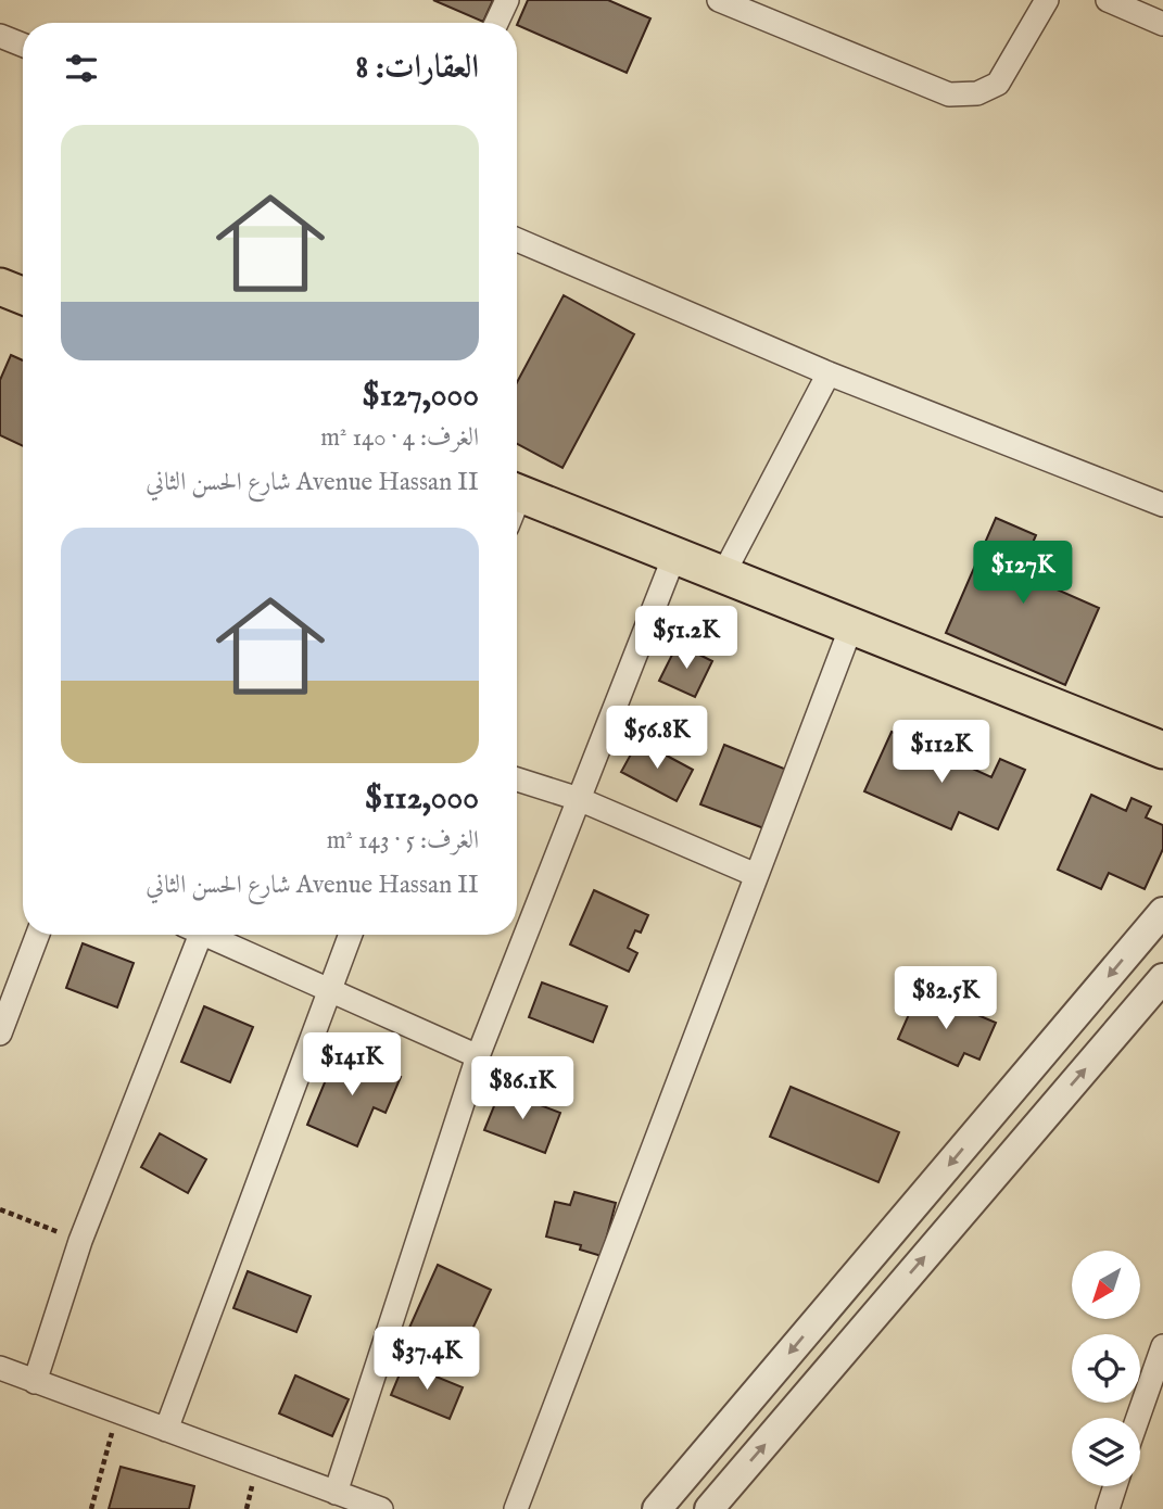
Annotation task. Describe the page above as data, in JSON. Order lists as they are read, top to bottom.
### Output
{
  "north": "bottom left",
  "page": {
    "heading": "العقارات: 8",
    "list": [
      {
        "name": "$127,000",
        "note": "الغرف: 4 · 140 m² · Avenue Hassan II شارع الحسن الثاني"
      },
      {
        "name": "$112,000",
        "note": "الغرف: 5 · 143 m² · Avenue Hassan II شارع الحسن الثاني"
      }
    ],
    "price": [
      "$127K",
      "$51.2K",
      "$56.8K",
      "$112K",
      "$82.5K",
      "$141K",
      "$86.1K",
      "$37.4K"
    ]
  }
}
